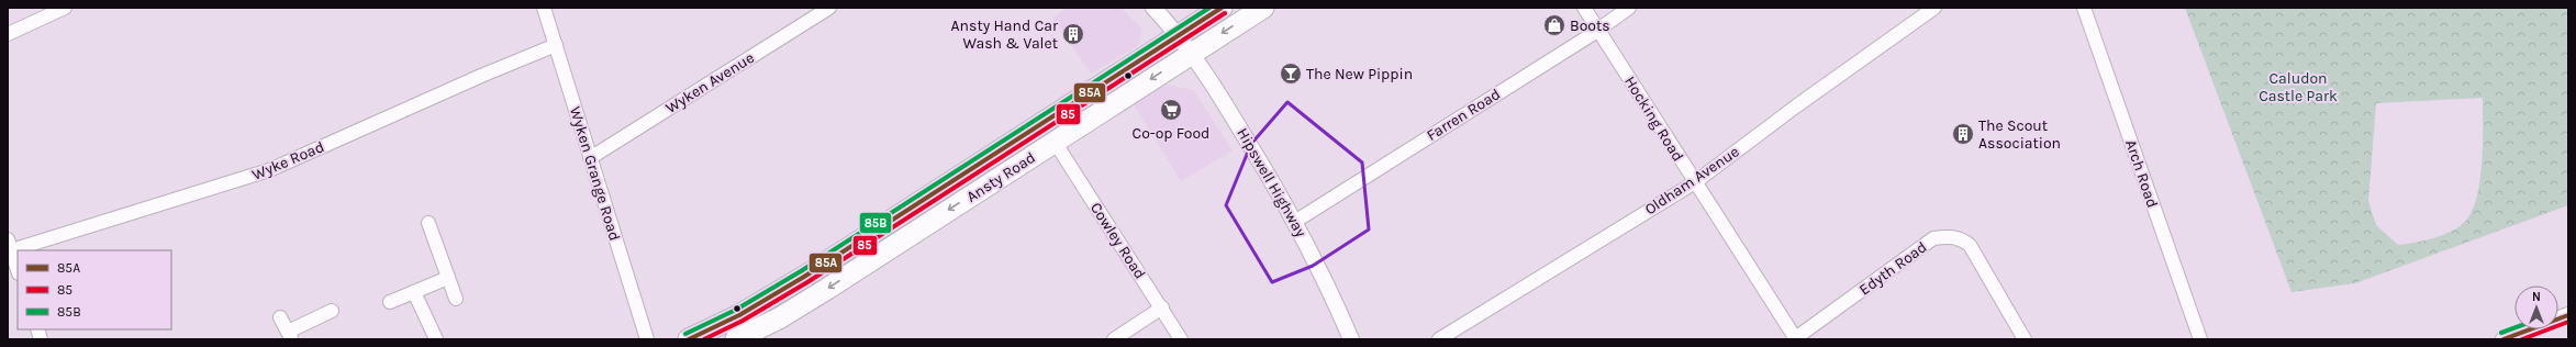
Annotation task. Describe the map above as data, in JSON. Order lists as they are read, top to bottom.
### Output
{
  "streets": {
    "highway": ["Ansty Road"],
    "street": [
      "Wyken Avenue",
      "Farren Road",
      "Hocking Road",
      "Wyke Road",
      "Wyken Grange Road",
      "Arch Road",
      "Oldham Avenue",
      "Hipswell Highway",
      "Cowley Road",
      "Edyth Road"
    ]
  },
  "crossings": [
    ["Wyken Avenue", "Wyken Grange Road"],
    ["Farren Road", "Hocking Road"],
    ["Farren Road", "Hipswell Highway"],
    ["Hocking Road", "Oldham Avenue"],
    ["Hocking Road", "Edyth Road"],
    ["Wyke Road", "Wyken Grange Road"],
    ["Ansty Road", "Hipswell Highway"],
    ["Ansty Road", "Cowley Road"]
  ],
  "parks": ["Caludon Castle Park"],
  "places": {
    "shop": ["Boots"],
    "building": ["Ansty Hand Car Wash & Valet", "The Scout Association"],
    "bar": ["The New Pippin"],
    "supermarket": ["Co-op Food"]
  },
  "lines": ["transit line 85A", "transit line 85B", "transit line 85"],
  "legend": ["85A", "85", "85B"],
  "north": "top"
}
